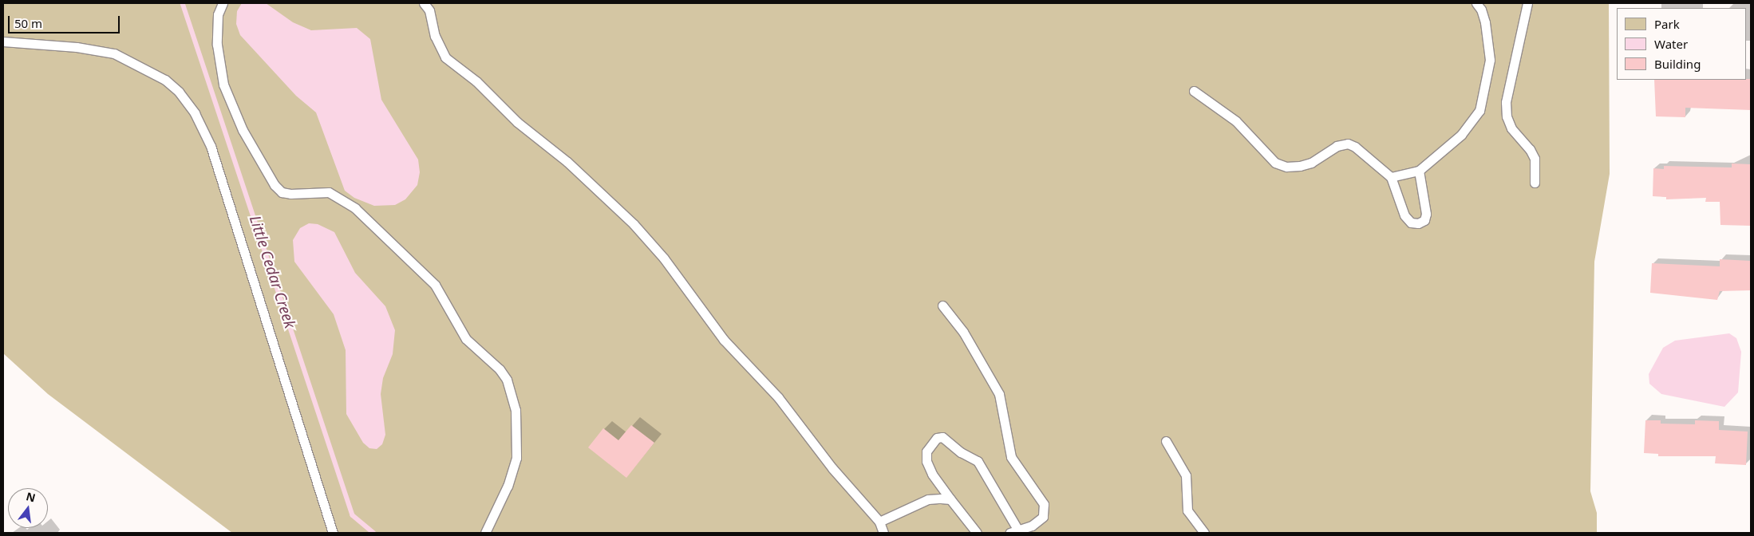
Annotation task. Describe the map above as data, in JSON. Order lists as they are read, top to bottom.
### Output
{
  "water": ["Little Cedar Creek"],
  "legend": ["Park", "Water", "Building"],
  "scale_bar": "50 m",
  "north": "top"
}
